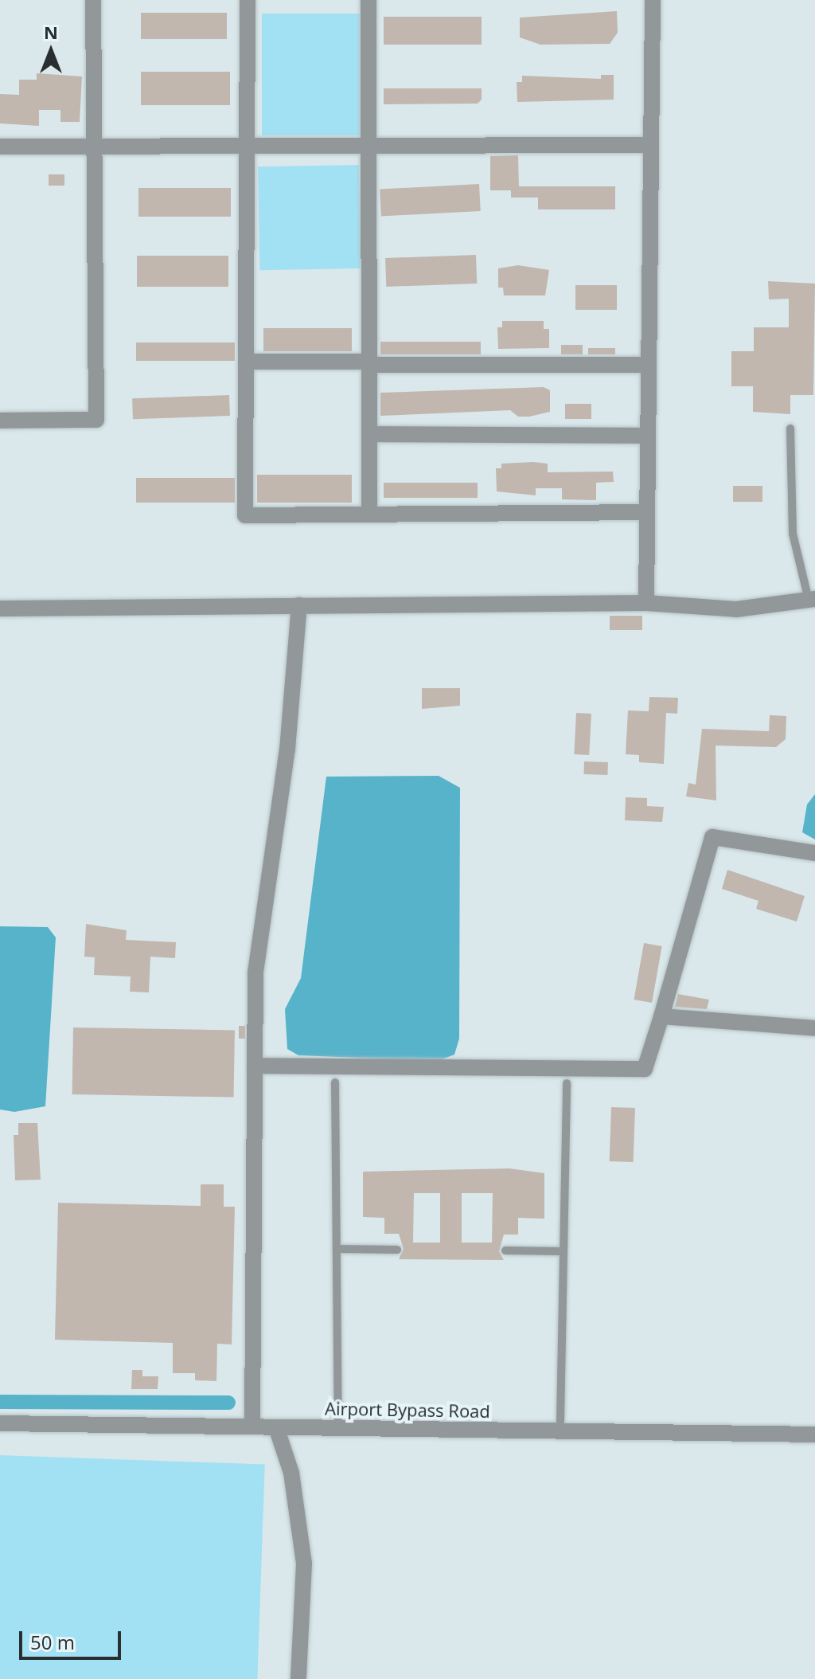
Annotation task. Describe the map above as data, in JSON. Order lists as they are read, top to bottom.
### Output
{
  "streets": {
    "street": ["Airport Bypass Road"]
  },
  "scale_bar": "50 m",
  "north": "top"
}
